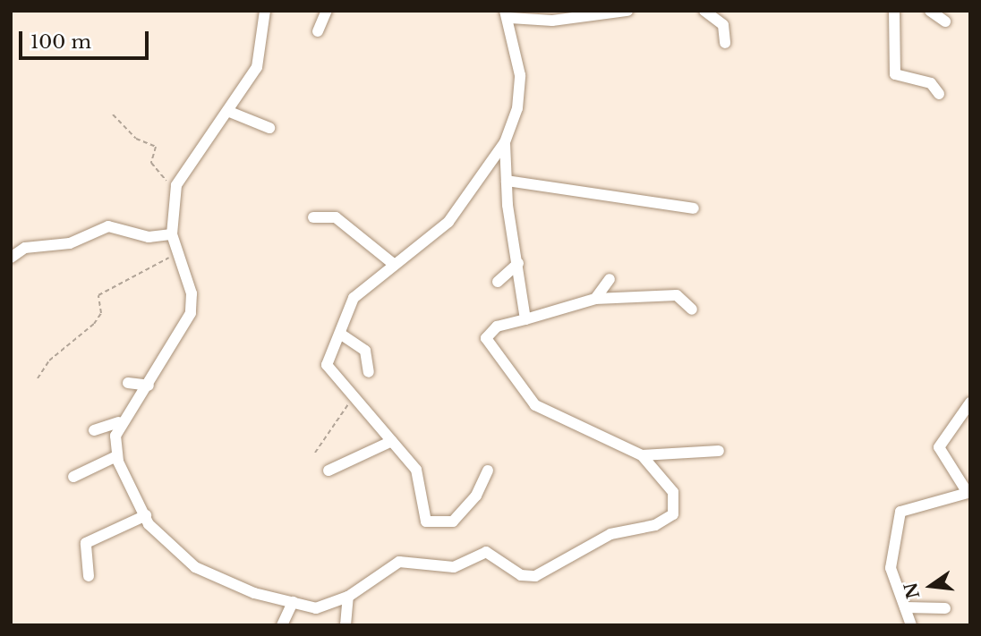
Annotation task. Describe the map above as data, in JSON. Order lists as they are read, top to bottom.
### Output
{
  "scale_bar": "100 m",
  "north": "left"
}
